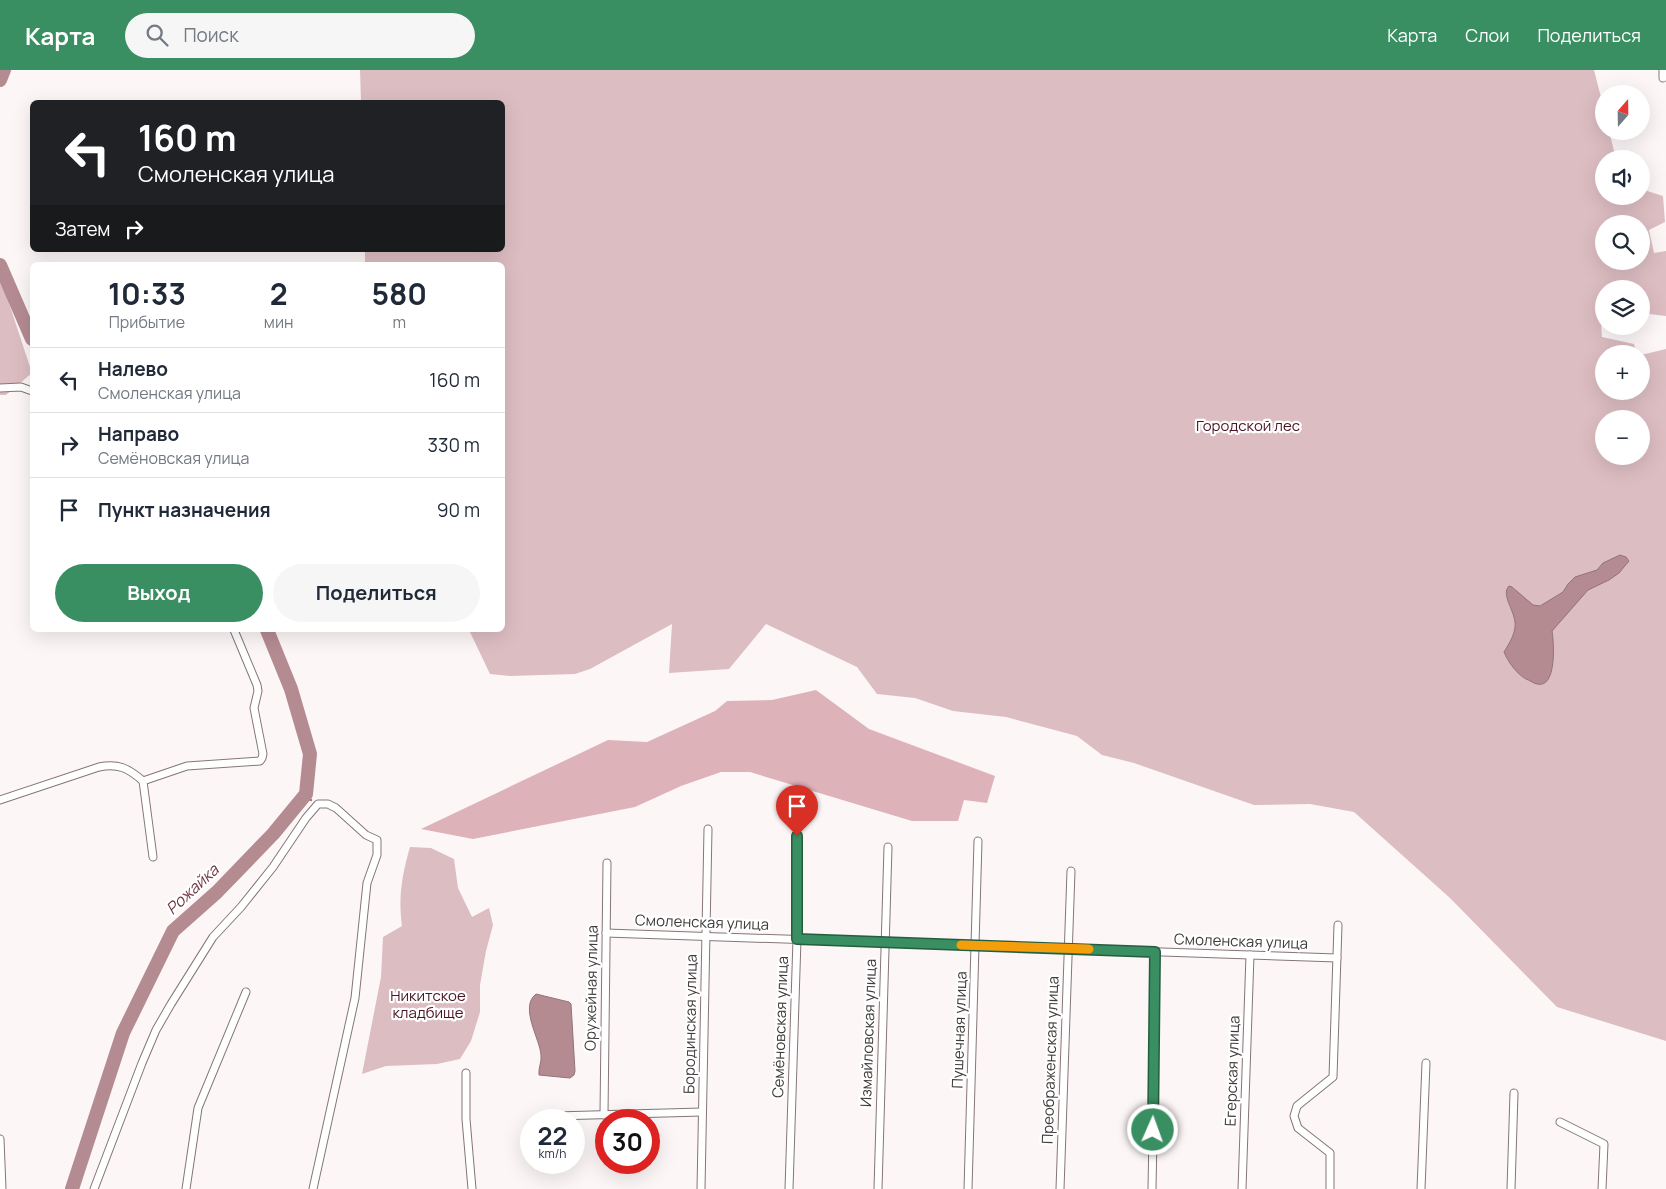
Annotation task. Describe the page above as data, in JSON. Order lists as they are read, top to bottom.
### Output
{
  "streets": {
    "street": [
      "Смоленская улица",
      "Оружейная улица",
      "Бородинская улица",
      "Семёновская улица",
      "Пушечная улица",
      "Измайловская улица",
      "Преображенская улица",
      "Егерская улица"
    ]
  },
  "crossings": [
    ["Смоленская улица", "Оружейная улица"],
    ["Смоленская улица", "Бородинская улица"],
    ["Смоленская улица", "Семёновская улица"],
    ["Смоленская улица", "Пушечная улица"],
    ["Смоленская улица", "Измайловская улица"],
    ["Смоленская улица", "Преображенская улица"],
    ["Смоленская улица", "Егерская улица"]
  ],
  "water": ["Рожайка"],
  "parks": ["Городской лес", "Никитское кладбище"],
  "north": "top",
  "page": {
    "header": "Карта",
    "search": "Поиск",
    "nav": ["Карта", "Слои", "Поделиться"],
    "map_buttons": ["+", "−"],
    "turn": ["160 m", "Смоленская улица"],
    "then": "Затем",
    "eta": [
      "10:33",
      "Прибытие",
      "2",
      "мин",
      "580",
      "m"
    ],
    "list": [
      {
        "name": "Налево",
        "note": "Смоленская улица",
        "value": "160 m"
      },
      {
        "name": "Направо",
        "note": "Семёновская улица",
        "value": "330 m"
      },
      {
        "name": "Пункт назначения",
        "value": "90 m"
      }
    ],
    "buttons": ["Выход", "Поделиться"],
    "speed": "22 km/h",
    "limit": "30"
  }
}
